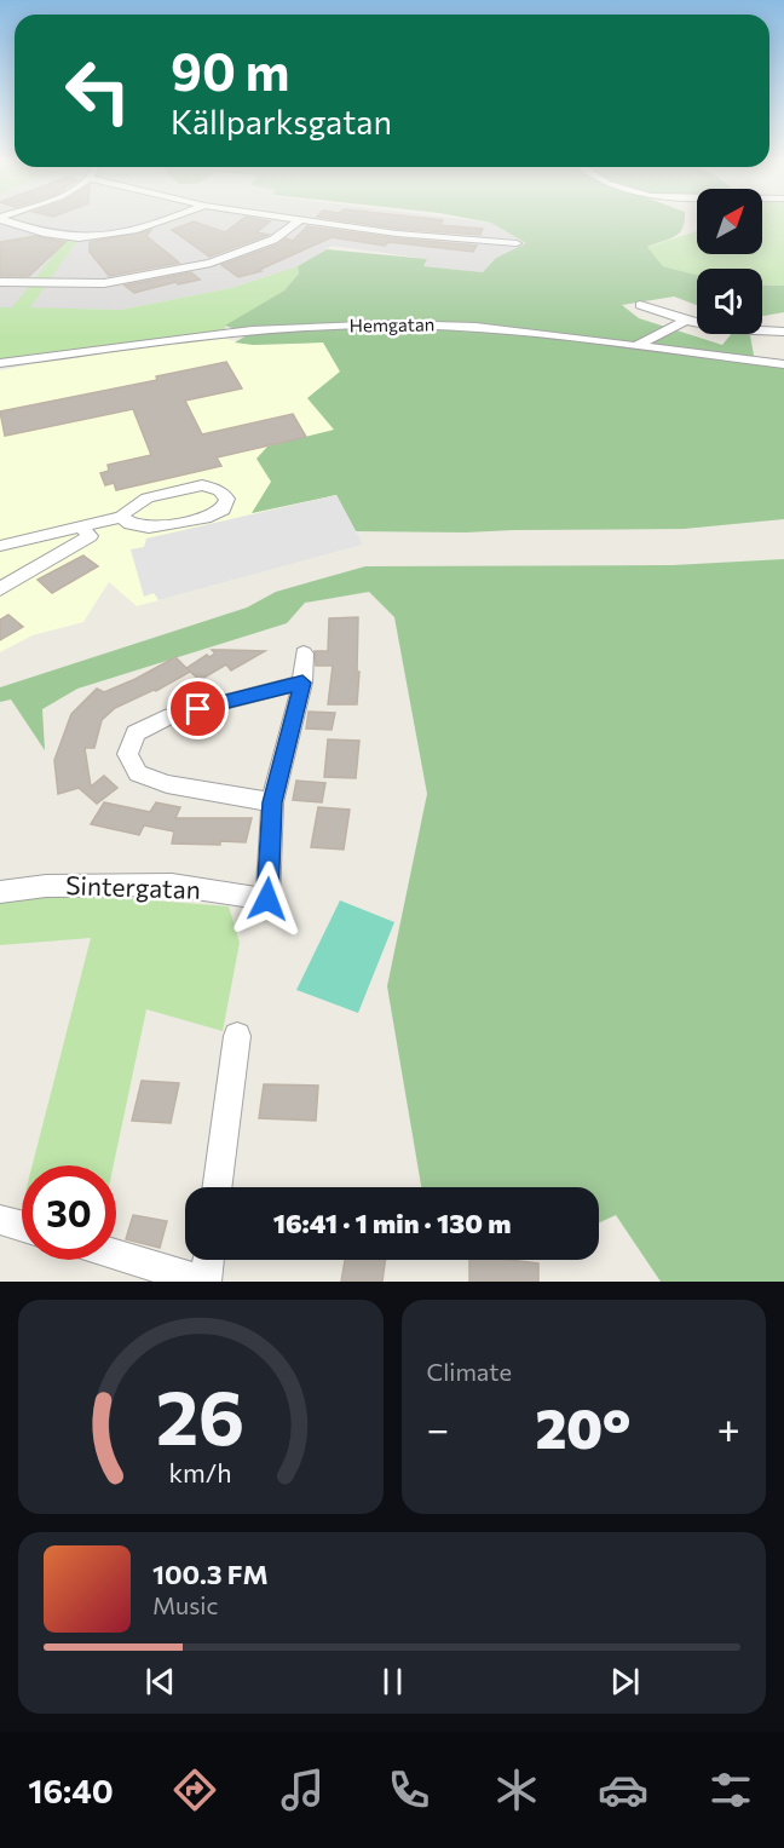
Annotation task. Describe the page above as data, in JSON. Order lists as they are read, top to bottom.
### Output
{
  "streets": {
    "street": ["Hemgatan", "Sintergatan"]
  },
  "north": "top right",
  "page": {
    "turn": ["90 m", "Källparksgatan"],
    "limit": "30",
    "trip": "16:41 · 1 min · 130 m",
    "tile": "Climate",
    "heat": ["−", "20°", "+"],
    "song": ["100.3 FM", "Music"],
    "tabs": "16:40",
    "gauge": ["26", "km/h"]
  }
}
